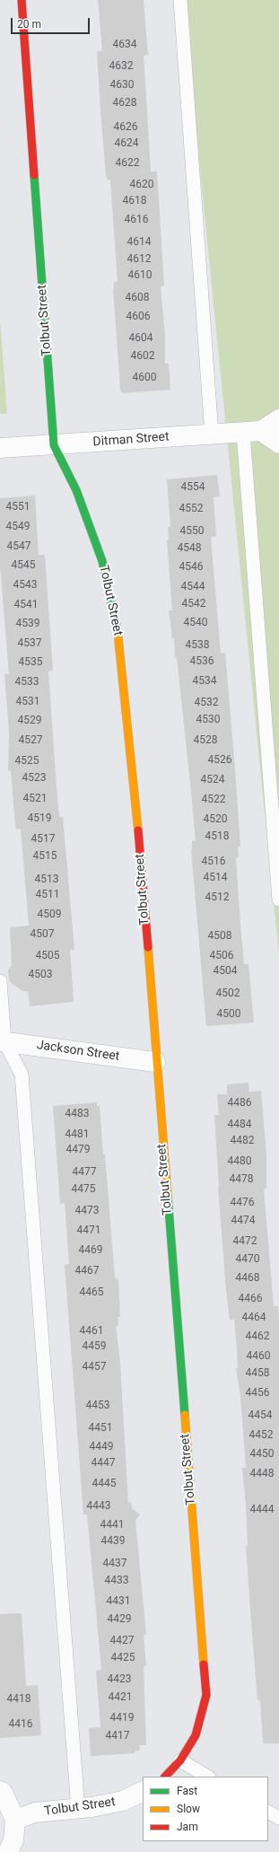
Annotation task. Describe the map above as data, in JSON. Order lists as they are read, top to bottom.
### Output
{
  "streets": {
    "street": ["Tolbut Street", "Ditman Street", "Jackson Street"]
  },
  "crossings": [
    ["Tolbut Street", "Ditman Street"],
    ["Tolbut Street", "Jackson Street"]
  ],
  "house_numbers": [
    "4634",
    "4632",
    "4630",
    "4628",
    "4626",
    "4624",
    "4622",
    "4620",
    "4618",
    "4616",
    "4614",
    "4612",
    "4610",
    "4608",
    "4606",
    "4604",
    "4602",
    "4600",
    "4554",
    "4551",
    "4552",
    "4549",
    "4550",
    "4547",
    "4548",
    "4545",
    "4546",
    "4543",
    "4544",
    "4542",
    "4541",
    "4540",
    "4539",
    "4537",
    "4538",
    "4536",
    "4535",
    "4534",
    "4533",
    "4531",
    "4532",
    "4530",
    "4529",
    "4527",
    "4528",
    "4526",
    "4525",
    "4523",
    "4524",
    "4521",
    "4522",
    "4519",
    "4520",
    "4518",
    "4517",
    "4515",
    "4516",
    "4514",
    "4513",
    "4511",
    "4512",
    "4509",
    "4507",
    "4508",
    "4505",
    "4506",
    "4504",
    "4503",
    "4502",
    "4500",
    "4486",
    "4483",
    "4484",
    "4481",
    "4482",
    "4479",
    "4480",
    "4477",
    "4478",
    "4475",
    "4476",
    "4473",
    "4474",
    "4471",
    "4472",
    "4469",
    "4470",
    "4467",
    "4468",
    "4465",
    "4466",
    "4464",
    "4461",
    "4462",
    "4459",
    "4460",
    "4457",
    "4458",
    "4456",
    "4453",
    "4454",
    "4451",
    "4452",
    "4449",
    "4450",
    "4447",
    "4448",
    "4445",
    "4443",
    "4444",
    "4441",
    "4439",
    "4437",
    "4433",
    "4431",
    "4429",
    "4427",
    "4425",
    "4423",
    "4421",
    "4418",
    "4419",
    "4416",
    "4417"
  ],
  "legend": ["Fast", "Slow", "Jam"],
  "scale_bar": "20 m"
}
